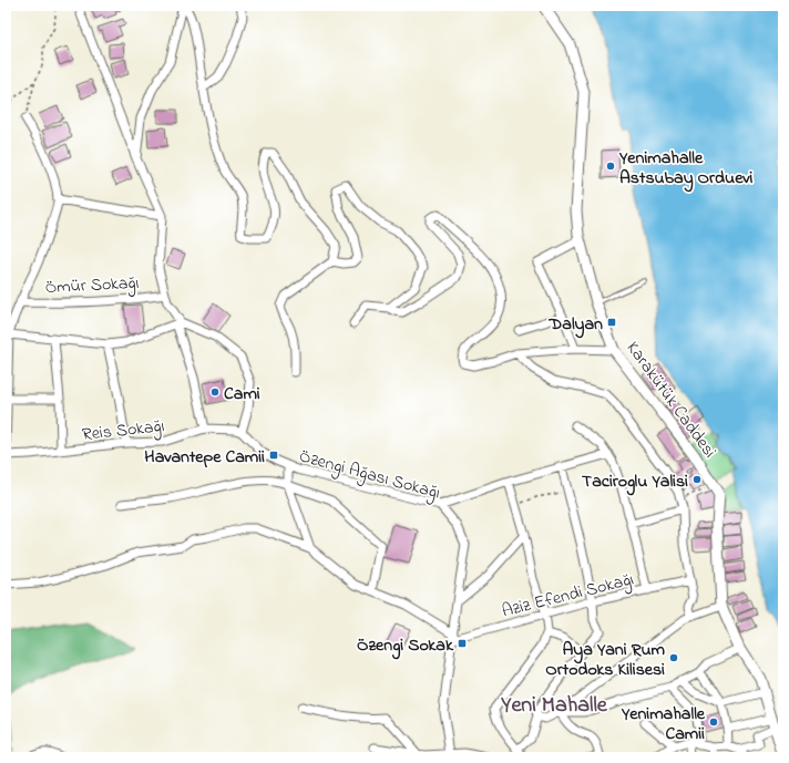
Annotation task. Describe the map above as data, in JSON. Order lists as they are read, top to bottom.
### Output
{
  "streets": {
    "main road": ["Karakütük Caddesi"],
    "street": [
      "Ömür Sokağı",
      "Reis Sokağı",
      "Özengi Ağası Sokağı",
      "Aziz Efendi Sokağı"
    ]
  },
  "crossings": [
    ["Reis Sokağı", "Özengi Ağası Sokağı"],
    ["Özengi Ağası Sokağı", "Aziz Efendi Sokağı"]
  ],
  "districts": ["Yeni Mahalle"],
  "places": {
    "other": [
      "Yenimahalle Astsubay Orduevi",
      "Cami",
      "Taciroglu Yalisi",
      "Aya Yani Rum Ortodoks Kilisesi",
      "Yenimahalle Camii"
    ],
    "transit": ["Dalyan", "Havantepe Camii", "Özengi Sokak"]
  }
}
